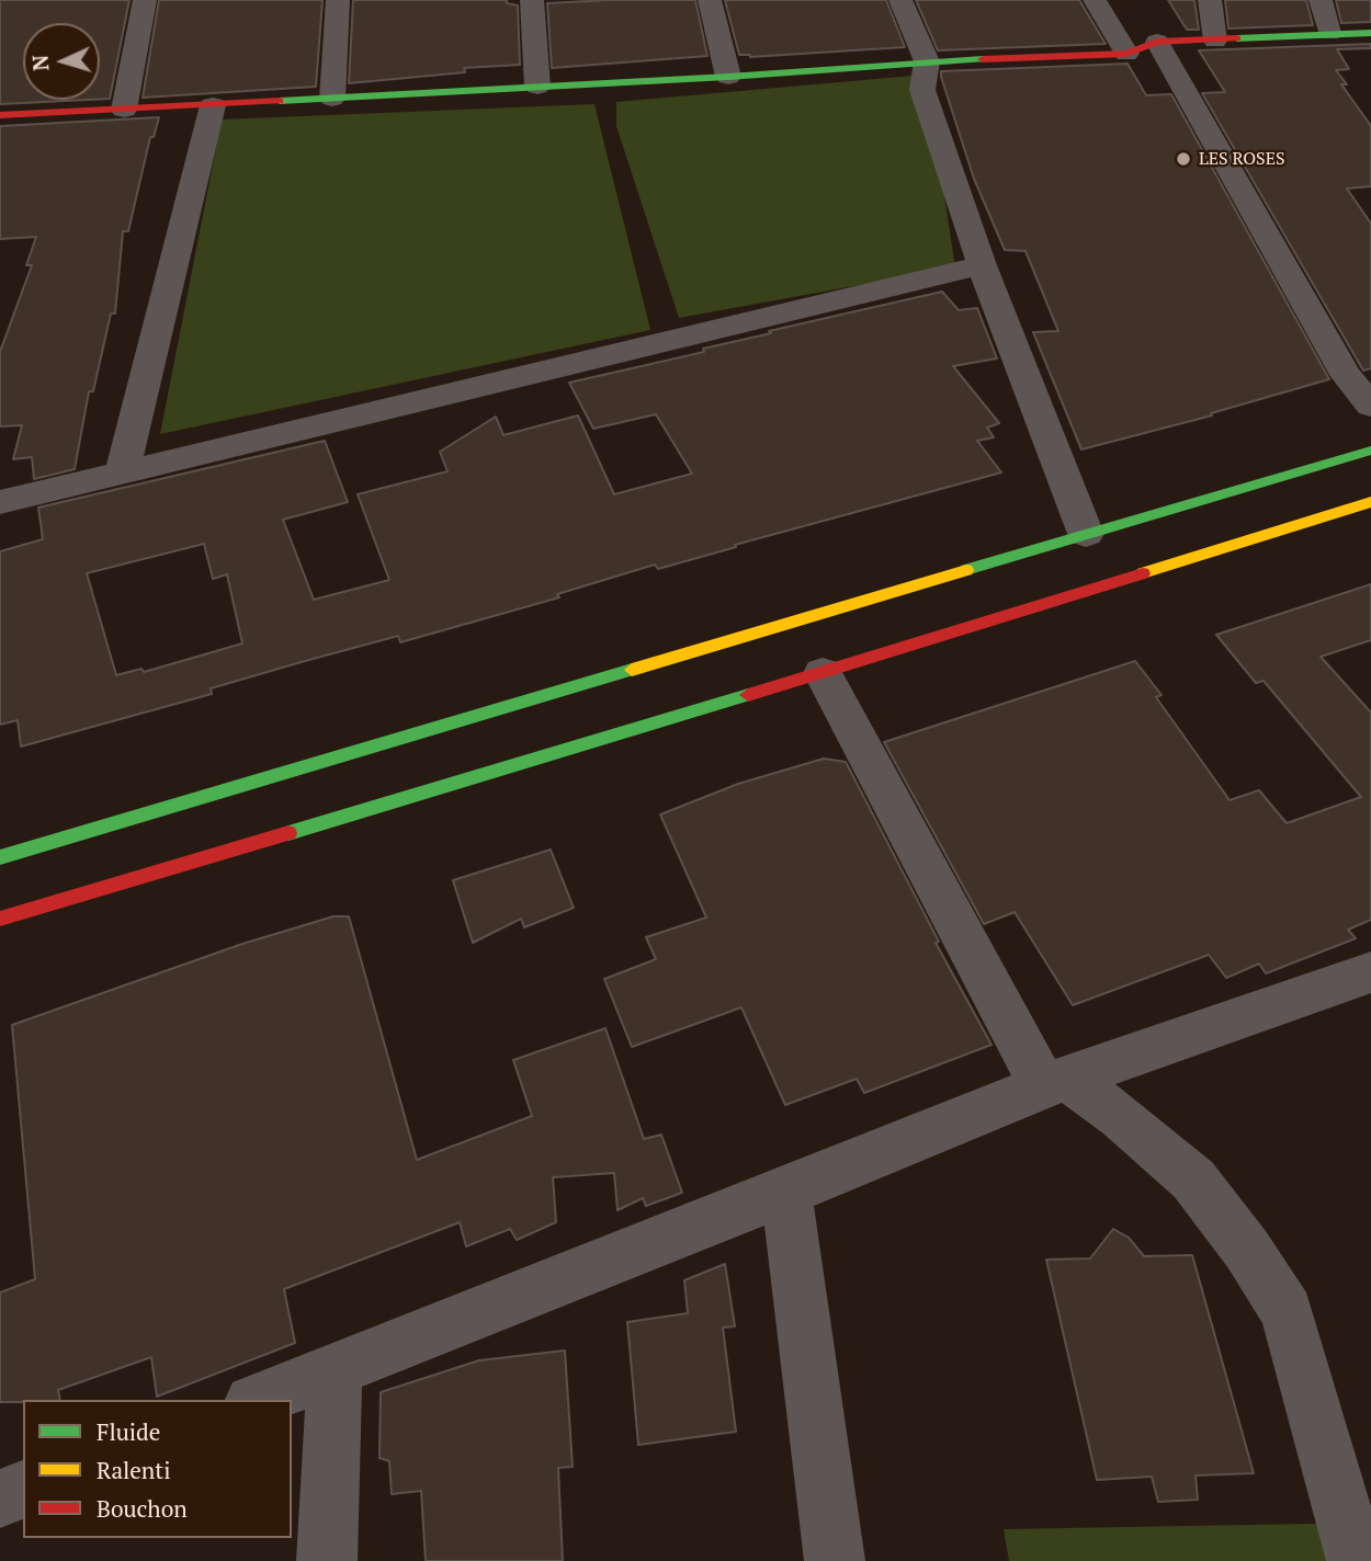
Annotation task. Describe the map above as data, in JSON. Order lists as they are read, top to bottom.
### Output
{
  "places": ["LES ROSES"],
  "legend": ["Fluide", "Ralenti", "Bouchon"],
  "north": "left"
}
